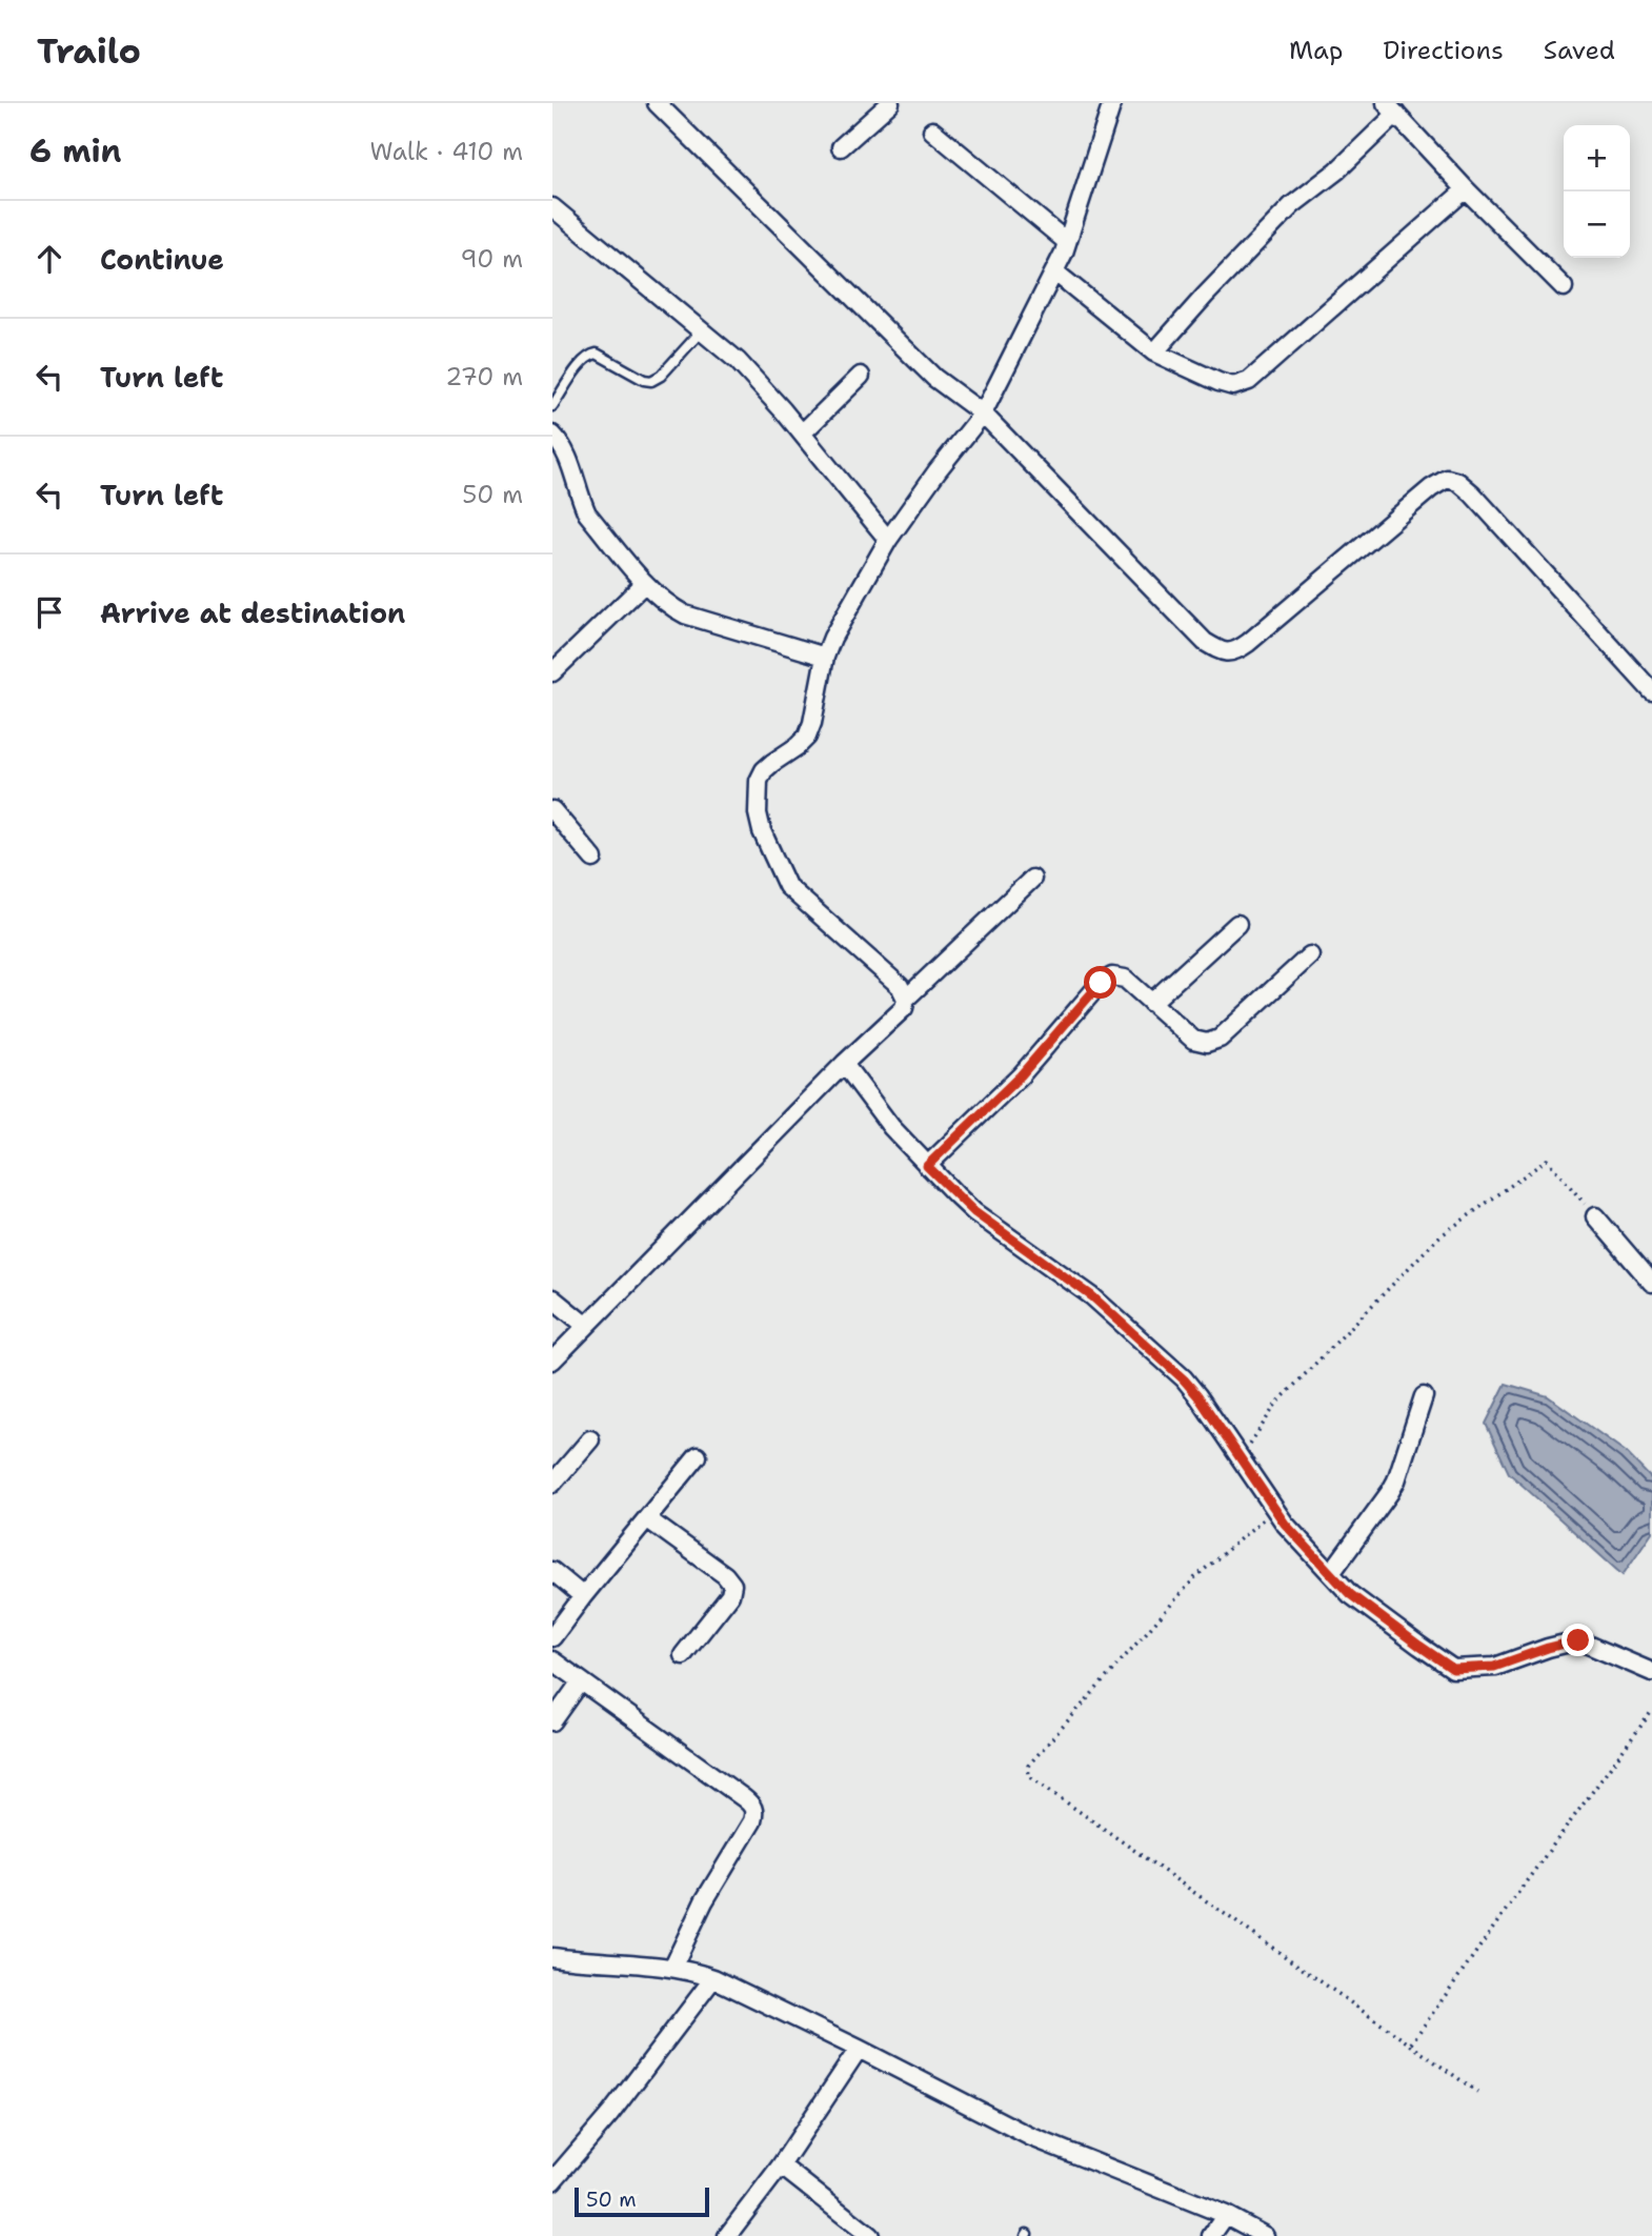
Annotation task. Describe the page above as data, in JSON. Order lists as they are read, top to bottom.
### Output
{
  "scale_bar": "50 m",
  "page": {
    "header": "Trailo",
    "nav": ["Map", "Directions", "Saved"],
    "heading": ["6 min", "Walk · 410 m"],
    "map_buttons": ["+", "−"],
    "list": [
      ["Continue", "90 m"],
      ["Turn left", "270 m"],
      ["Turn left", "50 m"],
      "Arrive at destination"
    ],
    "scale": "50 m"
  }
}
